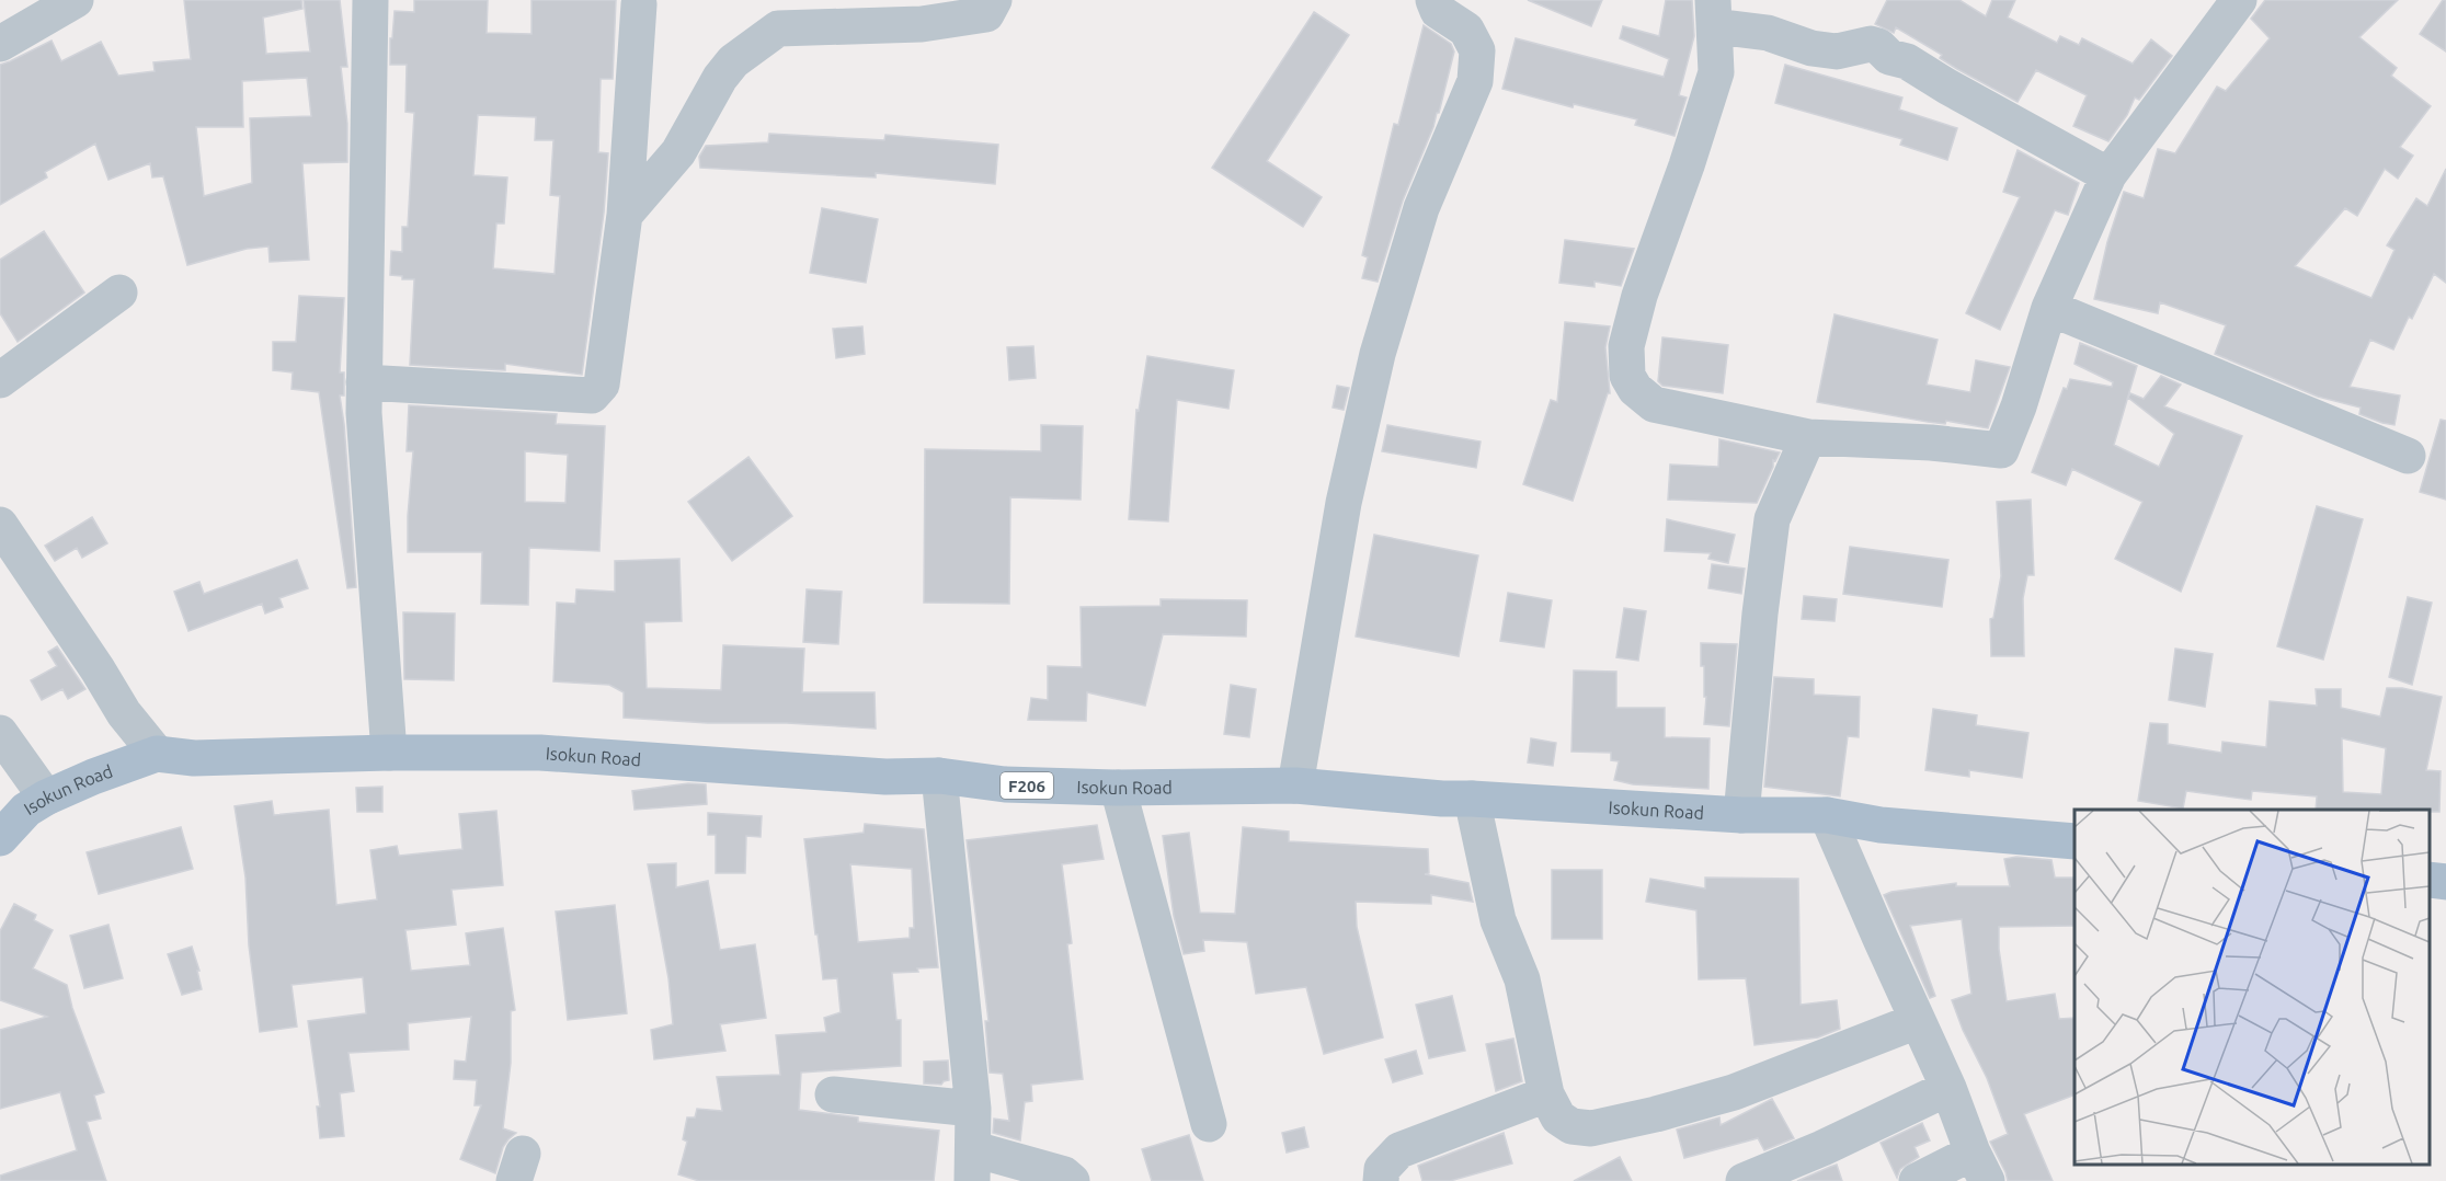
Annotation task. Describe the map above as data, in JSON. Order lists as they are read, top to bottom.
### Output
{
  "streets": {
    "main road": ["Isokun Road", "F206"]
  }
}
